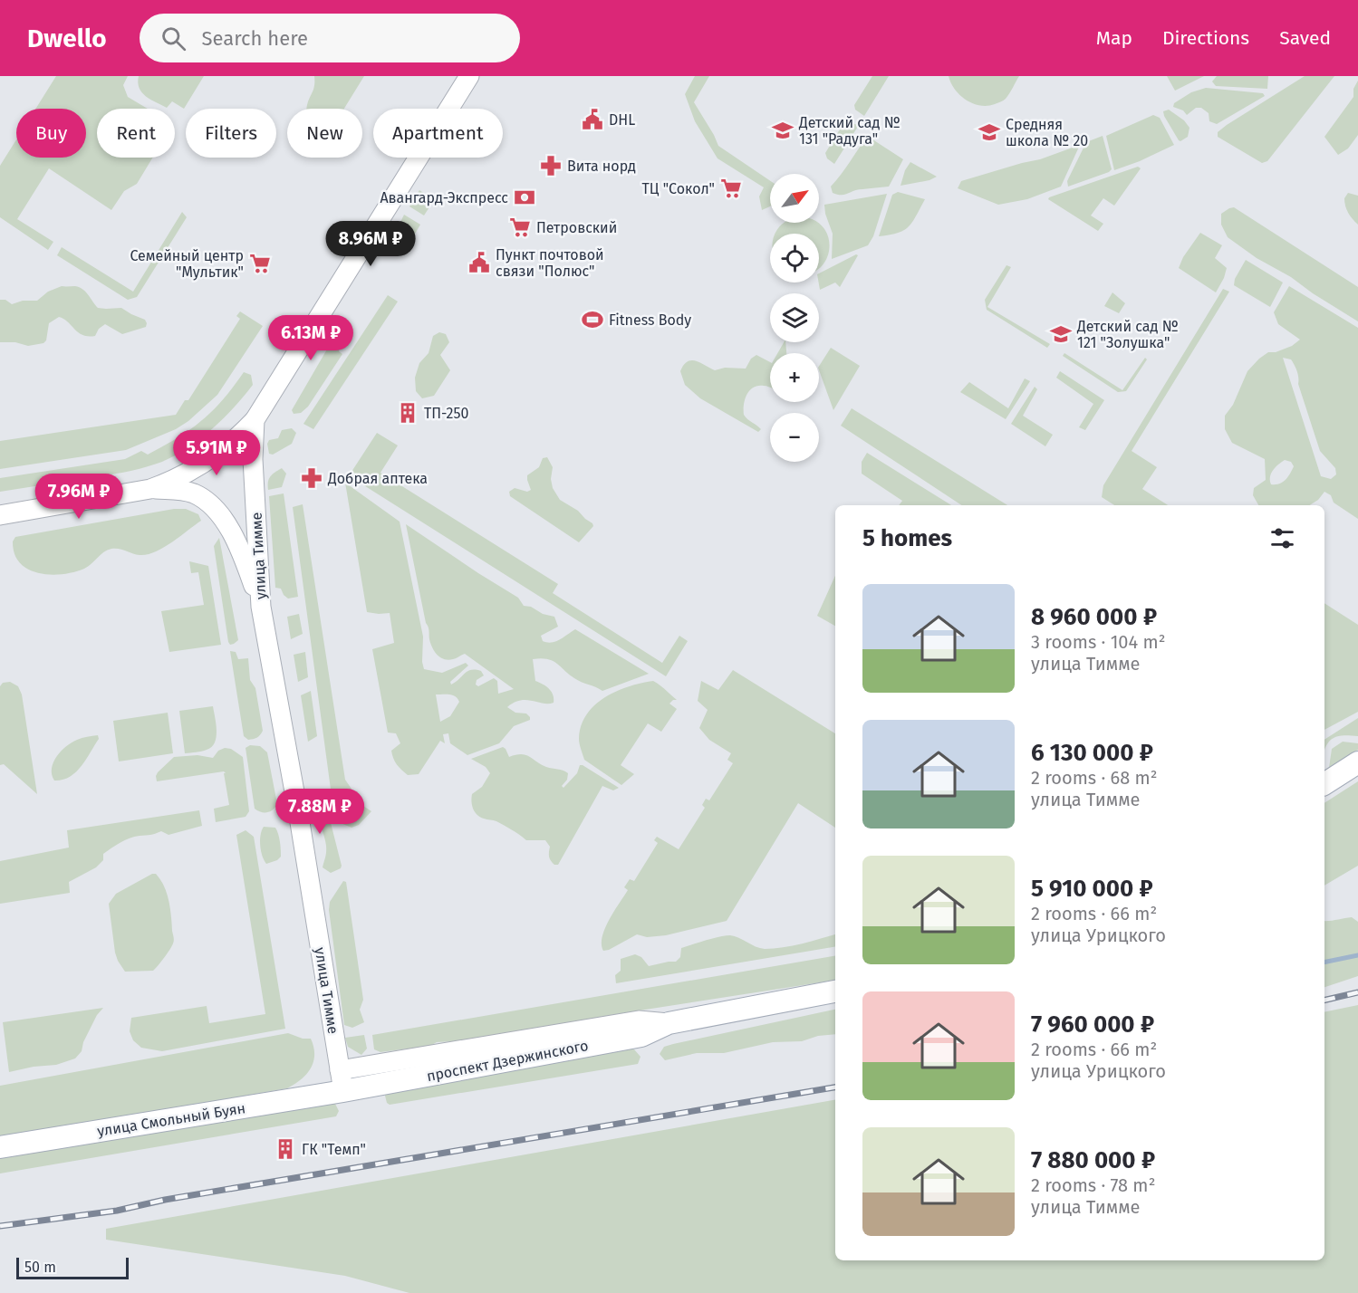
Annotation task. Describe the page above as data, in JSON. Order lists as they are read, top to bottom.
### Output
{
  "streets": {
    "main road": ["улица Тимме", "проспект Дзержинского", "улица Смольный Буян"]
  },
  "crossings": [
    ["улица Тимме", "проспект Дзержинского"],
    ["улица Тимме", "улица Смольный Буян"],
    ["проспект Дзержинского", "улица Смольный Буян"]
  ],
  "places": {
    "public building": ["DHL", "Пункт почтовой связи \"Полюс\""],
    "school or university": ["Детский сад № 131 \"Радуга\"", "Средняя школа № 20", "Детский сад № 121 \"Золушка\""],
    "pharmacy": ["Вита норд", "Добрая аптека"],
    "supermarket": ["ТЦ \"Сокол\"", "Петровский", "Семейный центр \"Мультик\""],
    "bank": ["Авангард-Экспресс"],
    "sports": ["Fitness Body"],
    "building": ["ТП-250", "ГК \"Темп\""]
  },
  "scale_bar": "50 m",
  "north": "top right",
  "page": {
    "header": "Dwello",
    "search": "Search here",
    "nav": ["Map", "Directions", "Saved"],
    "chip": [
      "Buy",
      "Rent",
      "Filters",
      "New",
      "Apartment"
    ],
    "map_buttons": ["+", "−"],
    "price": [
      "8.96M ₽",
      "6.13M ₽",
      "5.91M ₽",
      "7.96M ₽",
      "7.88M ₽"
    ],
    "heading": "5 homes",
    "list": [
      {
        "name": "8 960 000 ₽",
        "note": "3 rooms · 104 m² · улица Тимме"
      },
      {
        "name": "6 130 000 ₽",
        "note": "2 rooms · 68 m² · улица Тимме"
      },
      {
        "name": "5 910 000 ₽",
        "note": "2 rooms · 66 m² · улица Урицкого"
      },
      {
        "name": "7 960 000 ₽",
        "note": "2 rooms · 66 m² · улица Урицкого"
      },
      {
        "name": "7 880 000 ₽",
        "note": "2 rooms · 78 m² · улица Тимме"
      }
    ],
    "scale": "50 m"
  }
}
